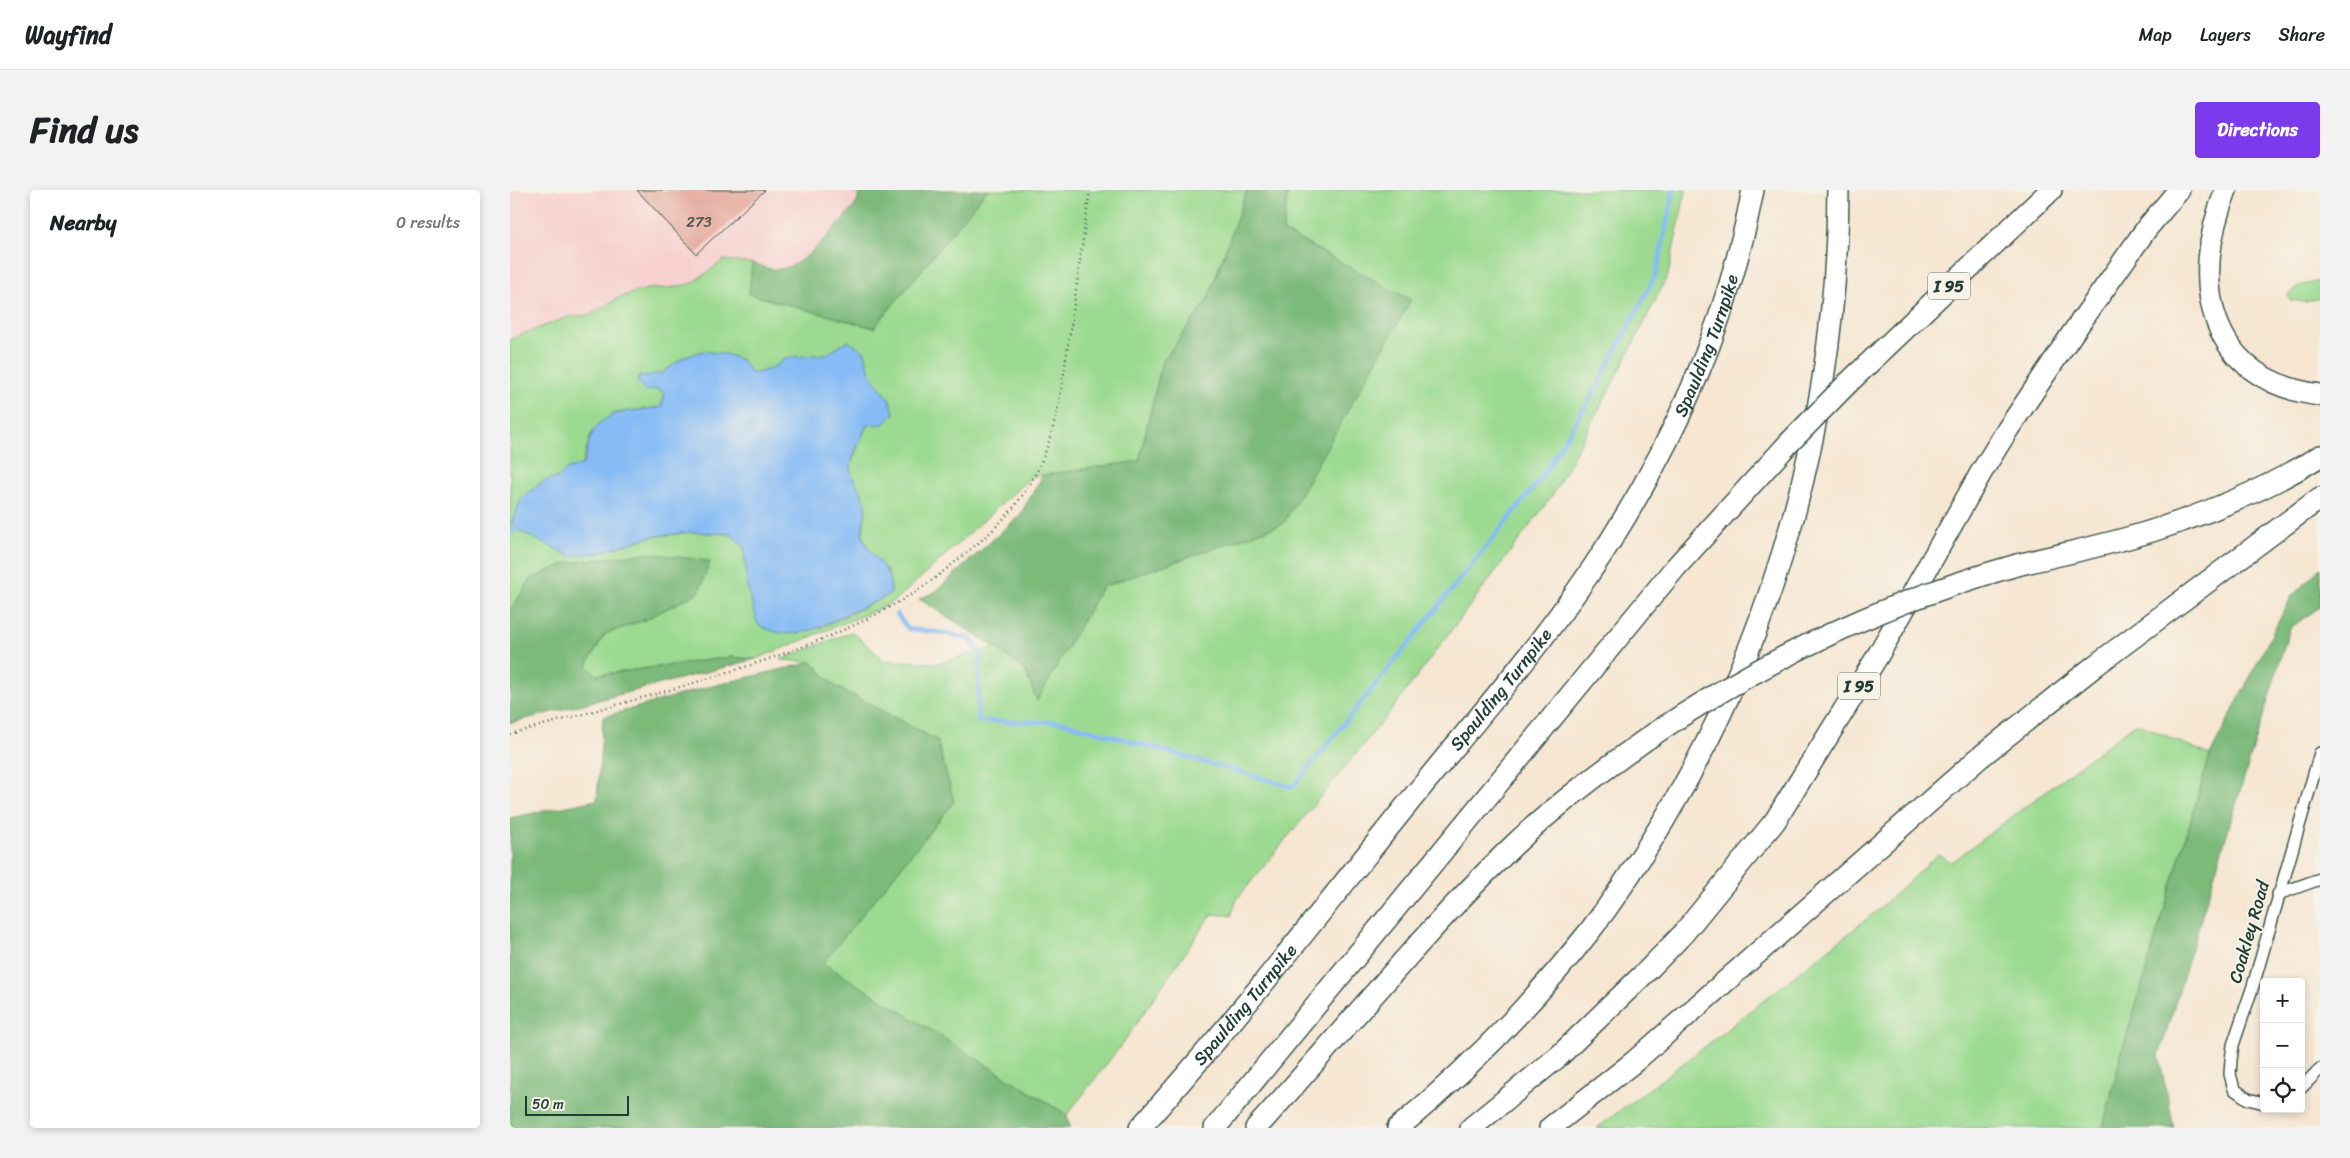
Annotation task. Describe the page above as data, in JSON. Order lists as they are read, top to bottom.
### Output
{
  "streets": {
    "highway": ["I 95", "Spaulding Turnpike"],
    "street": ["Coakley Road"]
  },
  "house_numbers": ["273"],
  "scale_bar": "50 m",
  "page": {
    "header": "Wayfind",
    "nav": ["Map", "Layers", "Share"],
    "title": "Find us",
    "buttons": "Directions",
    "heading": ["Nearby", "0 results"],
    "map_buttons": ["+", "−"],
    "scale": "50 m"
  }
}
